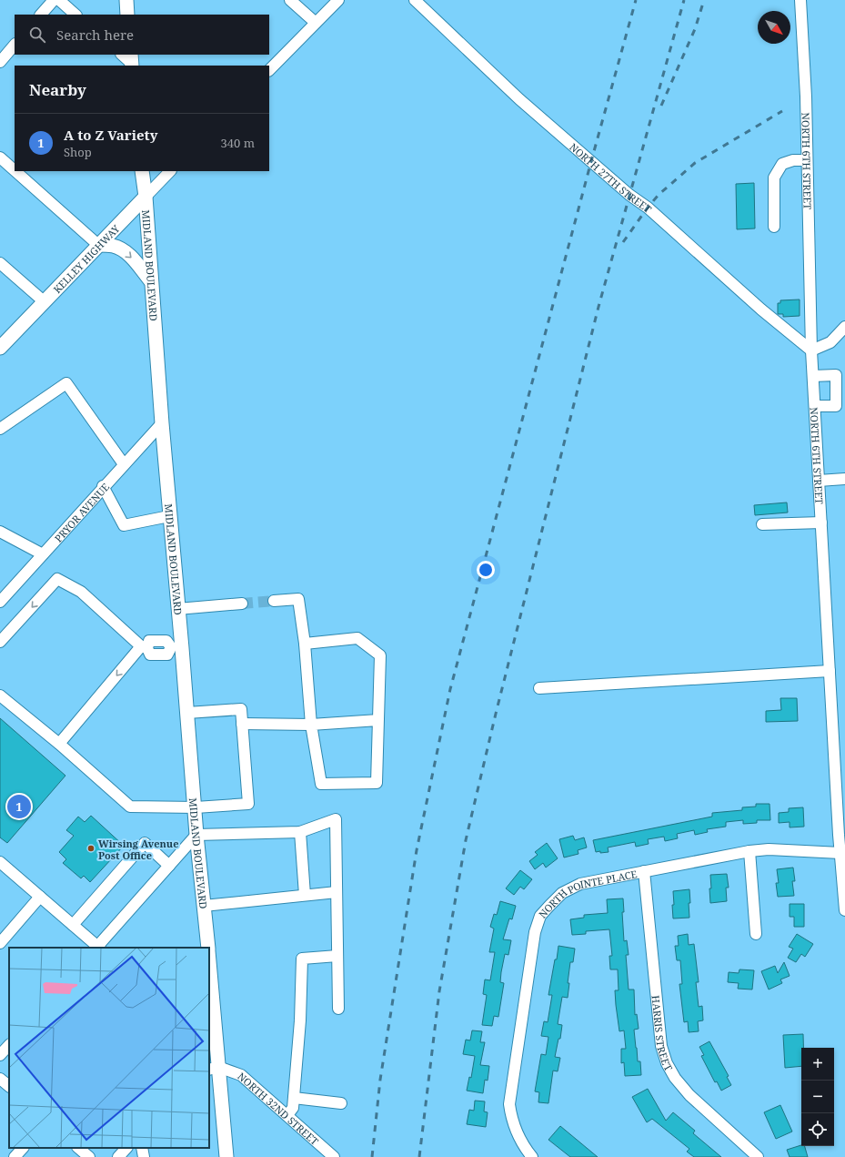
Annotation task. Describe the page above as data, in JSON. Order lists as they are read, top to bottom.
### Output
{
  "streets": {
    "main road": ["KELLEY HIGHWAY", "MIDLAND BOULEVARD"],
    "street": [
      "NORTH 6TH STREET",
      "NORTH 27TH STREET",
      "PRYOR AVENUE",
      "NORTH POINTE PLACE",
      "HARRIS STREET",
      "NORTH 32ND STREET"
    ]
  },
  "crossings": [
    ["NORTH 6TH STREET", "NORTH 27TH STREET"],
    ["NORTH 6TH STREET", "NORTH POINTE PLACE"],
    ["KELLEY HIGHWAY", "MIDLAND BOULEVARD"],
    ["MIDLAND BOULEVARD", "PRYOR AVENUE"],
    ["MIDLAND BOULEVARD", "NORTH 32ND STREET"],
    ["NORTH POINTE PLACE", "HARRIS STREET"]
  ],
  "places": ["Wirsing Avenue Post Office"],
  "north": "bottom right",
  "page": {
    "search": "Search here",
    "heading": "Nearby",
    "list": [
      {
        "mark": "1",
        "name": "A to Z Variety",
        "note": "Shop",
        "value": "340 m"
      }
    ],
    "pins": "1",
    "map_buttons": ["+", "−"]
  }
}
